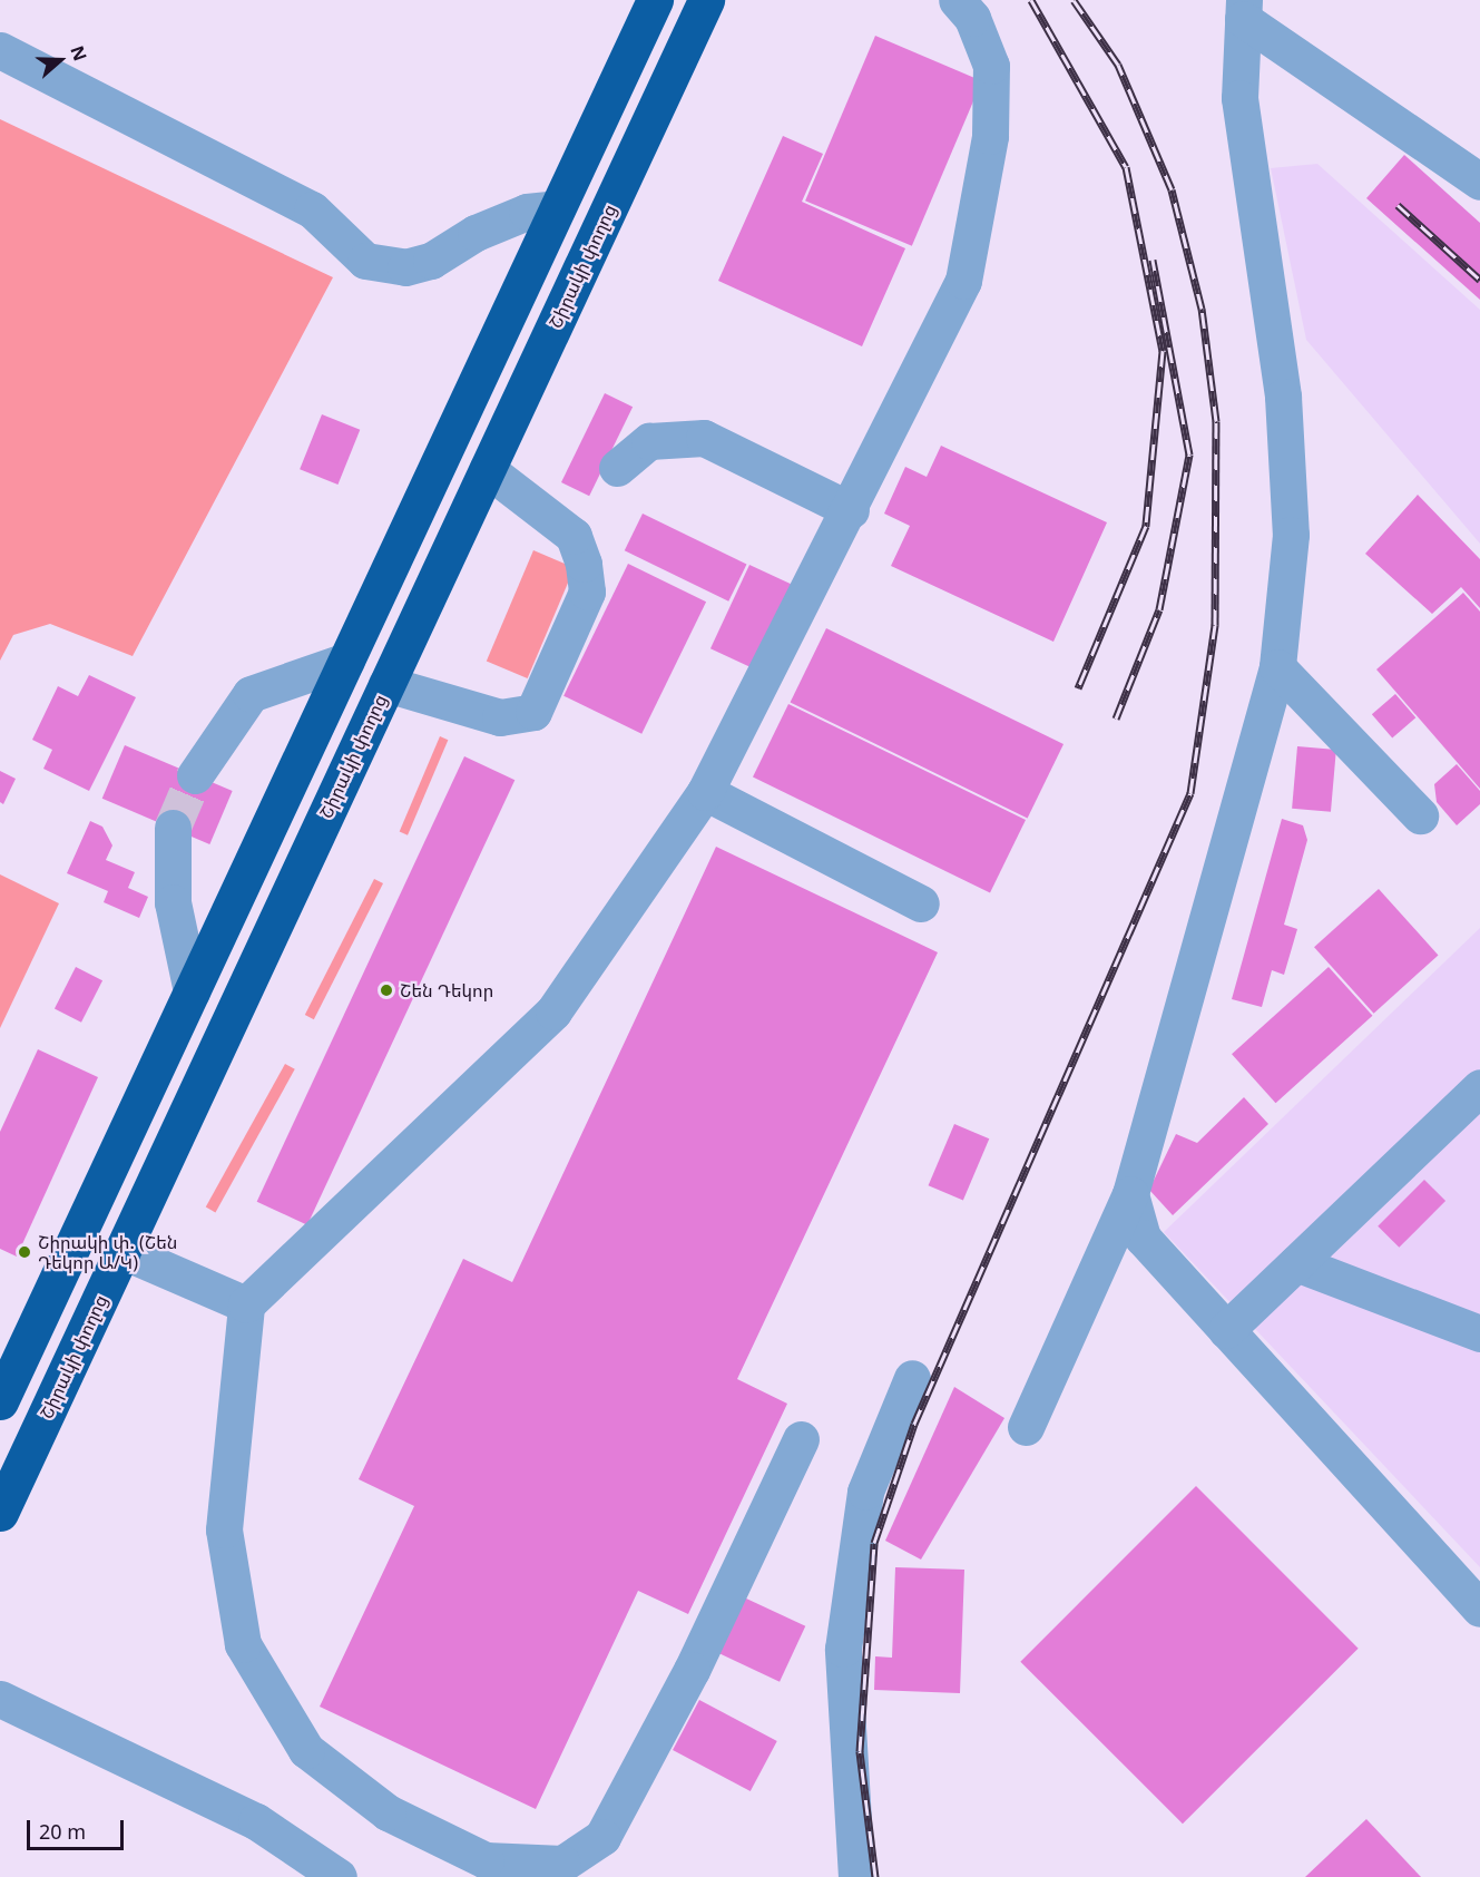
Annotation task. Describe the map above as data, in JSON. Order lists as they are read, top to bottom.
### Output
{
  "streets": {
    "highway": ["Շիրակի փողոց"]
  },
  "places": ["Շեն Դեկոր", "Շիրակի փ. (Շեն Դեկոր Ա/Կ)"],
  "scale_bar": "20 m",
  "north": "right"
}
